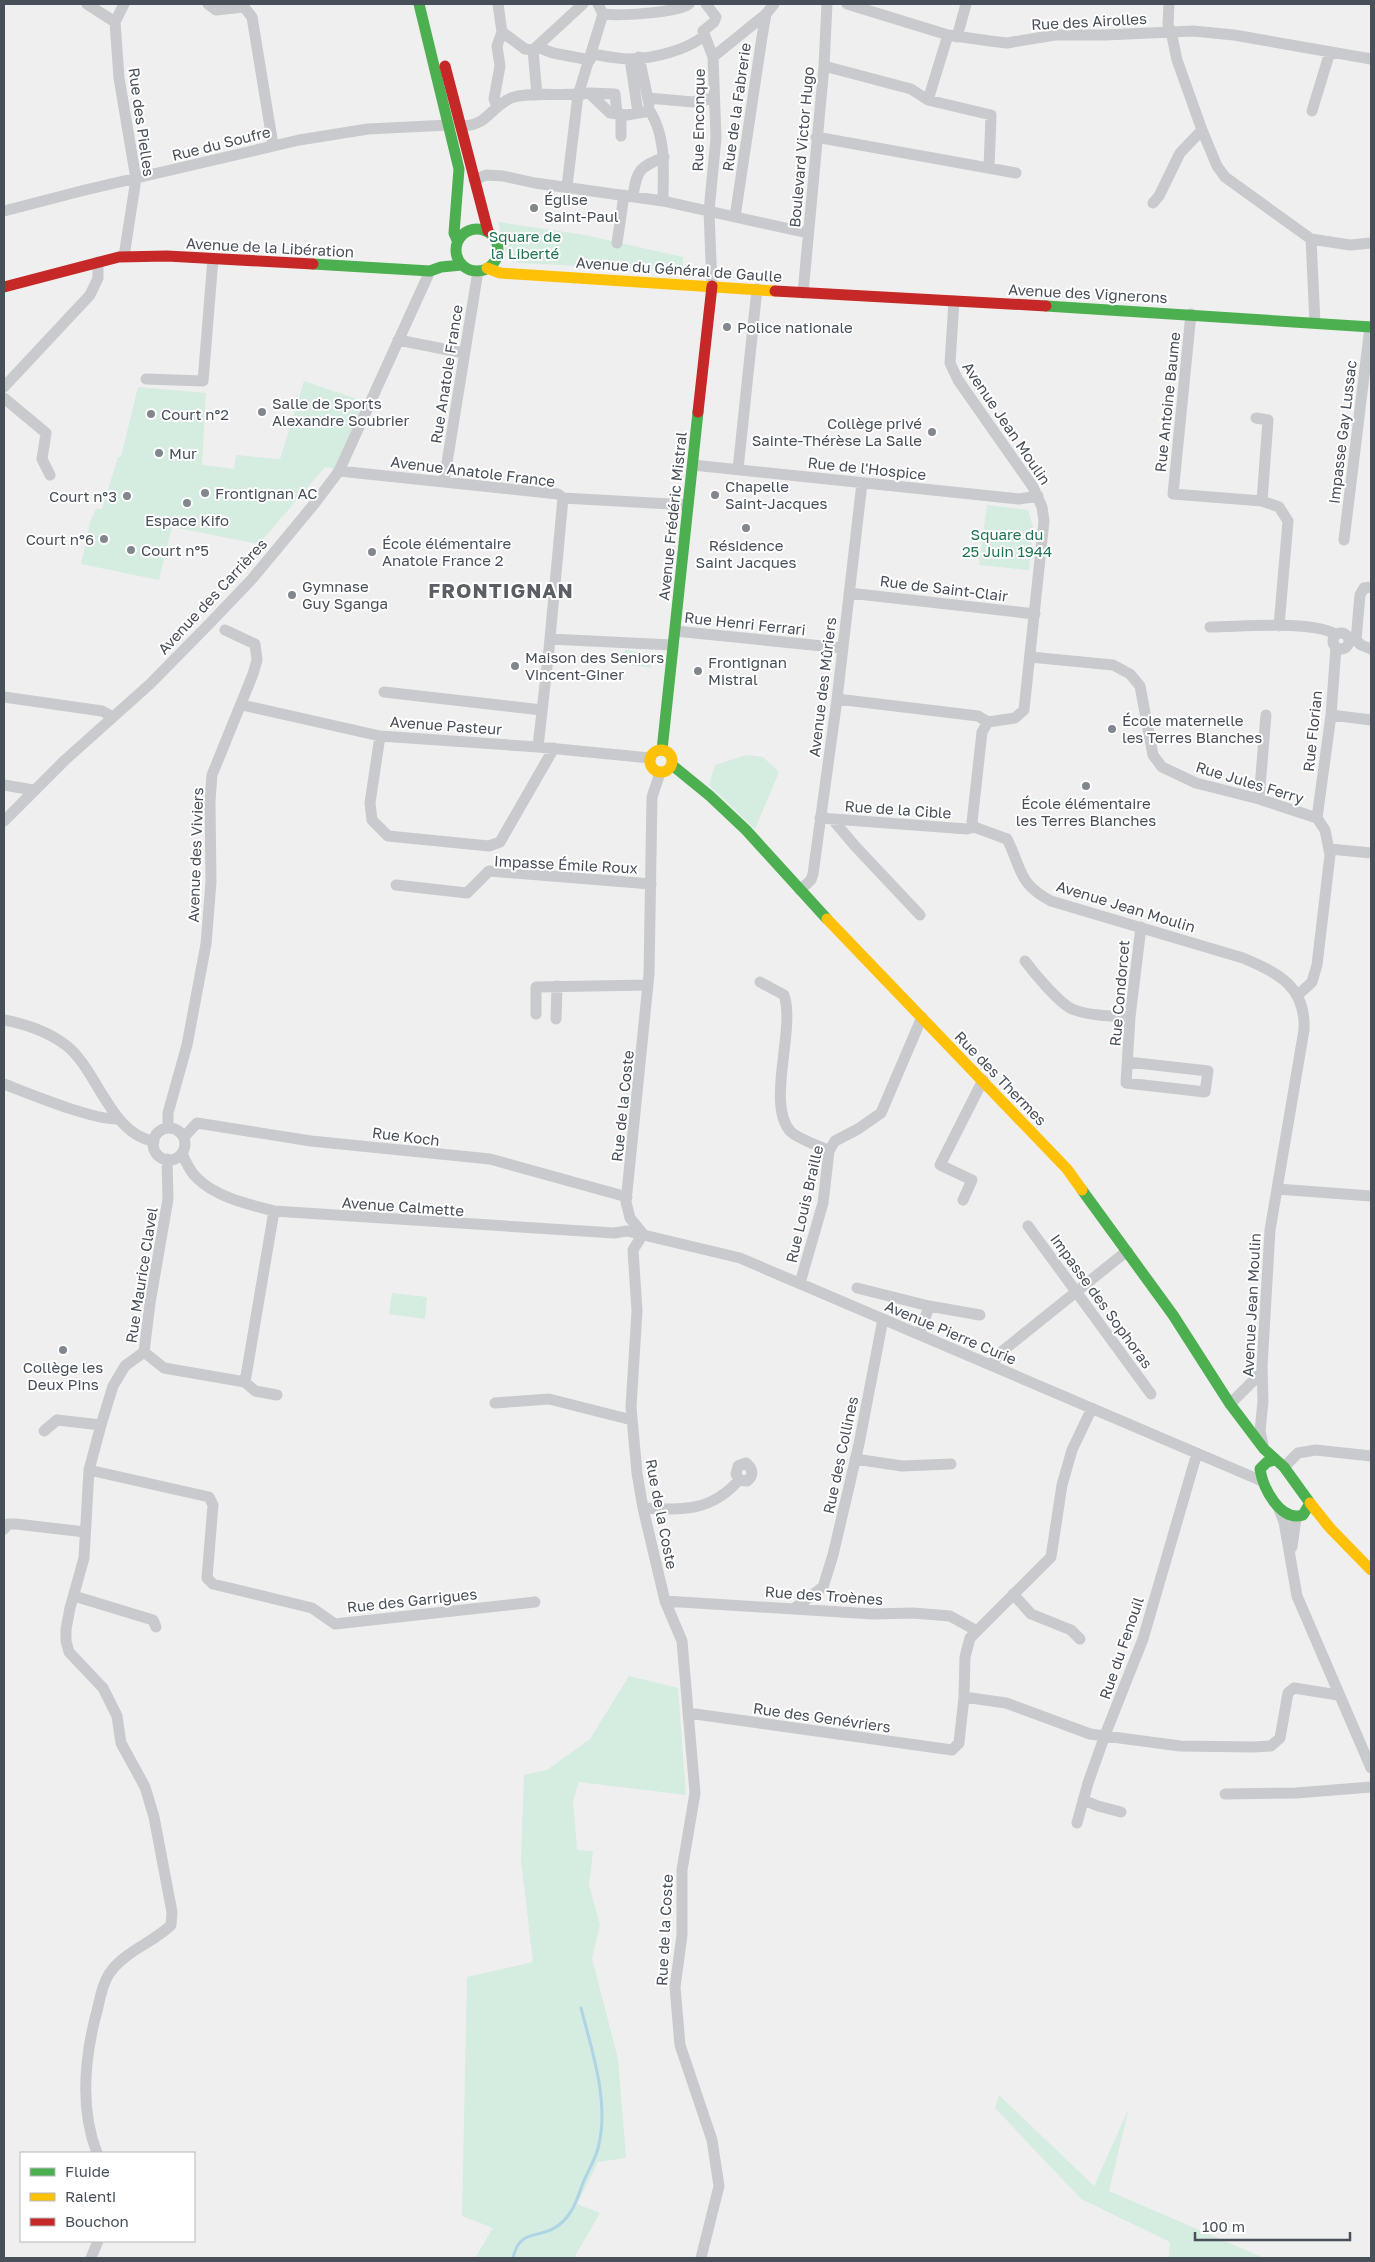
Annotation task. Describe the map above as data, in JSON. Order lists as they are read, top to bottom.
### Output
{
  "streets": {
    "main road": [
      "Avenue de la Libération",
      "Avenue du Général de Gaulle",
      "Avenue des Vignerons",
      "Avenue Frédéric Mistral",
      "Rue des Thermes"
    ],
    "street": [
      "Rue des Airolles",
      "Rue de la Fabrerie",
      "Rue Enconque",
      "Rue des Pielles",
      "Rue du Soufre",
      "Boulevard Victor Hugo",
      "Rue Anatole France",
      "Rue Antoine Baume",
      "Avenue Jean Moulin",
      "Impasse Gay Lussac",
      "Rue de l'Hospice",
      "Avenue Anatole France",
      "Rue de Saint-Clair",
      "Avenue des Carrières",
      "Rue Henri Ferrari",
      "Avenue des Mûriers",
      "Avenue Pasteur",
      "Rue Florian",
      "Rue Jules Ferry",
      "Rue de la Cible",
      "Avenue des Viviers",
      "Impasse Émile Roux",
      "Rue Condorcet",
      "Rue de la Coste",
      "Rue Koch",
      "Rue Louis Braille",
      "Avenue Calmette",
      "Rue Maurice Clavel",
      "Impasse des Sophoras",
      "Avenue Pierre Curie",
      "Rue des Collines",
      "Rue des Troènes",
      "Rue des Garrigues",
      "Rue du Fenouil",
      "Rue des Genévriers"
    ]
  },
  "crossings": [
    ["Rue Enconque", "Avenue du Général de Gaulle"],
    ["Rue Enconque", "Avenue Frédéric Mistral"],
    ["Rue des Pielles", "Rue du Soufre"],
    ["Rue des Pielles", "Avenue de la Libération"],
    ["Boulevard Victor Hugo", "Avenue du Général de Gaulle"],
    ["Boulevard Victor Hugo", "Avenue des Vignerons"],
    ["Avenue de la Libération", "Avenue du Général de Gaulle"],
    ["Avenue de la Libération", "Rue Anatole France"],
    ["Avenue de la Libération", "Avenue des Carrières"],
    ["Avenue du Général de Gaulle", "Avenue des Vignerons"],
    ["Avenue du Général de Gaulle", "Rue Anatole France"],
    ["Avenue du Général de Gaulle", "Avenue Frédéric Mistral"],
    ["Avenue des Vignerons", "Rue Antoine Baume"],
    ["Avenue des Vignerons", "Avenue Jean Moulin"],
    ["Avenue des Vignerons", "Impasse Gay Lussac"],
    ["Rue Anatole France", "Avenue Anatole France"],
    ["Avenue Jean Moulin", "Rue de l'Hospice"],
    ["Avenue Jean Moulin", "Rue de Saint-Clair"],
    ["Avenue Jean Moulin", "Rue Jules Ferry"],
    ["Avenue Jean Moulin", "Rue de la Cible"],
    ["Avenue Jean Moulin", "Rue Condorcet"],
    ["Avenue Jean Moulin", "Rue des Thermes"],
    ["Rue de l'Hospice", "Avenue Frédéric Mistral"],
    ["Rue de l'Hospice", "Avenue des Mûriers"],
    ["Avenue Anatole France", "Avenue des Carrières"],
    ["Avenue Anatole France", "Avenue Pasteur"],
    ["Avenue Frédéric Mistral", "Rue Henri Ferrari"],
    ["Avenue Frédéric Mistral", "Avenue Pasteur"],
    ["Avenue Frédéric Mistral", "Rue des Thermes"],
    ["Avenue Frédéric Mistral", "Rue de la Coste"],
    ["Rue de Saint-Clair", "Avenue des Mûriers"],
    ["Rue Henri Ferrari", "Avenue des Mûriers"],
    ["Avenue des Mûriers", "Rue de la Cible"],
    ["Avenue des Mûriers", "Rue des Thermes"],
    ["Avenue Pasteur", "Avenue des Viviers"],
    ["Avenue Pasteur", "Rue des Thermes"],
    ["Avenue Pasteur", "Rue de la Coste"],
    ["Rue Florian", "Rue Jules Ferry"],
    ["Avenue des Viviers", "Rue Koch"],
    ["Avenue des Viviers", "Avenue Calmette"],
    ["Avenue des Viviers", "Rue Maurice Clavel"],
    ["Impasse Émile Roux", "Rue de la Coste"],
    ["Rue des Thermes", "Rue de la Coste"],
    ["Rue des Thermes", "Rue Louis Braille"],
    ["Rue des Thermes", "Avenue Pierre Curie"],
    ["Rue de la Coste", "Rue Koch"],
    ["Rue de la Coste", "Avenue Calmette"],
    ["Rue de la Coste", "Avenue Pierre Curie"],
    ["Rue de la Coste", "Rue des Troènes"],
    ["Rue de la Coste", "Rue des Genévriers"],
    ["Rue Koch", "Avenue Calmette"],
    ["Rue Koch", "Rue Maurice Clavel"],
    ["Rue Louis Braille", "Avenue Pierre Curie"],
    ["Avenue Calmette", "Rue Maurice Clavel"],
    ["Avenue Calmette", "Avenue Pierre Curie"],
    ["Rue Maurice Clavel", "Rue des Garrigues"],
    ["Avenue Pierre Curie", "Rue des Collines"],
    ["Avenue Pierre Curie", "Rue du Fenouil"],
    ["Rue des Collines", "Rue des Troènes"]
  ],
  "districts": ["FRONTIGNAN"],
  "parks": ["Square de la Liberté", "Square du 25 Juin 1944"],
  "places": [
    "Église Saint-Paul",
    "Police nationale",
    "Salle de Sports Alexandre Soubrier",
    "Court n°2",
    "Collège privé Sainte-Thérèse La Salle",
    "Mur",
    "Frontignan AC",
    "Chapelle Saint-Jacques",
    "Court n°3",
    "Espace Kifo",
    "Résidence Saint Jacques",
    "Court n°6",
    "Court n°5",
    "École élémentaire Anatole France 2",
    "Gymnase Guy Sganga",
    "Maison des Seniors Vincent-Giner",
    "Frontignan Mistral",
    "École maternelle les Terres Blanches",
    "École élémentaire les Terres Blanches",
    "Collège les Deux Pins"
  ],
  "legend": ["Fluide", "Ralenti", "Bouchon"],
  "scale_bar": "100 m"
}
